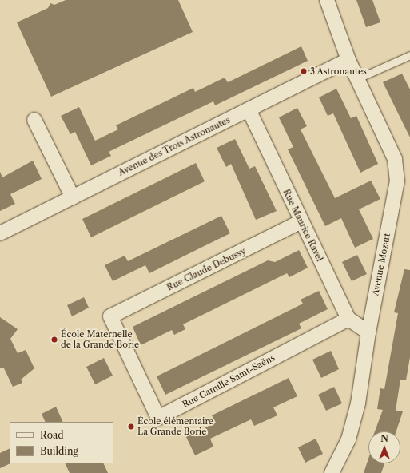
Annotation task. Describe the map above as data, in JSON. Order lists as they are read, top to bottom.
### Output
{
  "streets": {
    "street": [
      "Avenue des Trois Astronautes",
      "Rue Maurice Ravel",
      "Avenue Mozart",
      "Rue Claude Debussy",
      "Rue Camille Saint-Saëns"
    ]
  },
  "crossings": [
    ["Avenue des Trois Astronautes", "Rue Maurice Ravel"],
    ["Avenue des Trois Astronautes", "Avenue Mozart"],
    ["Rue Maurice Ravel", "Avenue Mozart"],
    ["Rue Maurice Ravel", "Rue Claude Debussy"],
    ["Rue Maurice Ravel", "Rue Camille Saint-Saëns"],
    ["Rue Claude Debussy", "Rue Camille Saint-Saëns"]
  ],
  "places": ["3 Astronautes", "École Maternelle de la Grande Borie", "École élémentaire La Grande Borie"],
  "legend": ["Road", "Building"],
  "north": "top"
}
